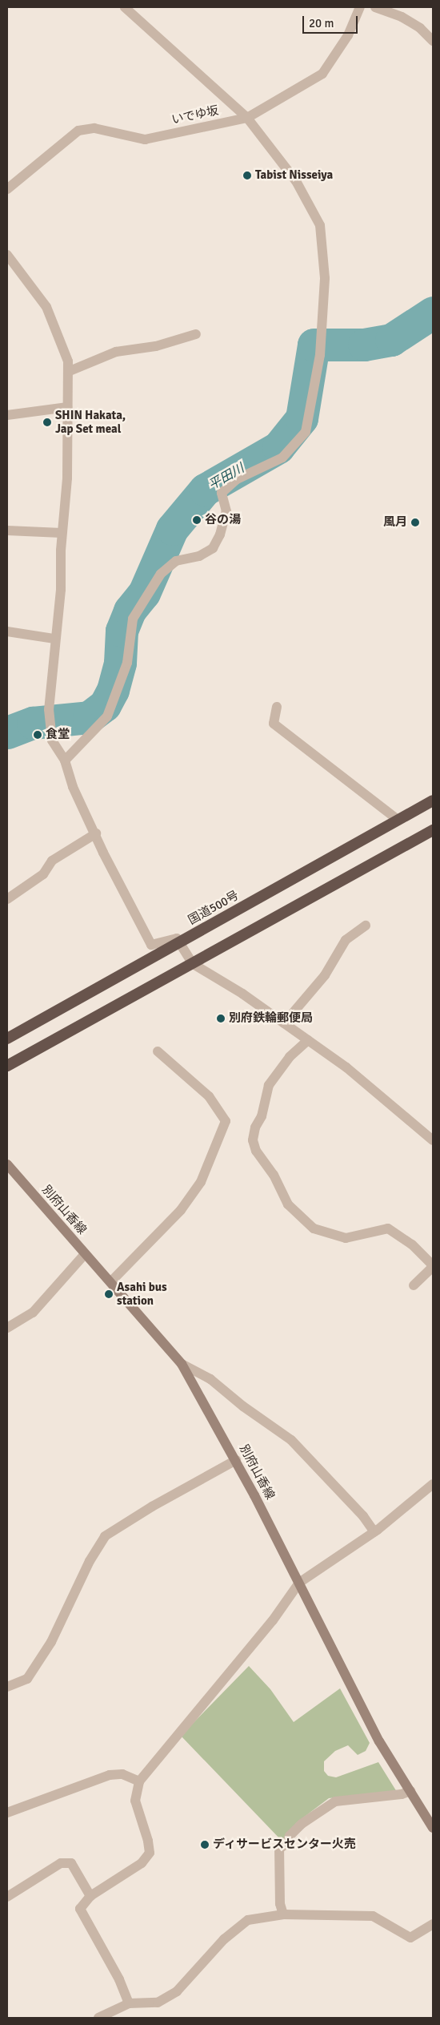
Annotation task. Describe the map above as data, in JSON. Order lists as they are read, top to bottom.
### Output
{
  "streets": {
    "highway": ["国道500号"],
    "main road": ["別府山香線"],
    "street": ["いでゆ坂"]
  },
  "water": ["平田川"],
  "places": [
    "Tabist Nisseiya",
    "SHIN Hakata, Jap Set meal",
    "谷の湯",
    "風月",
    "食堂",
    "別府鉄輪郵便局",
    "Asahi bus station",
    "ディサービスセンター火売"
  ],
  "scale_bar": "20 m"
}
